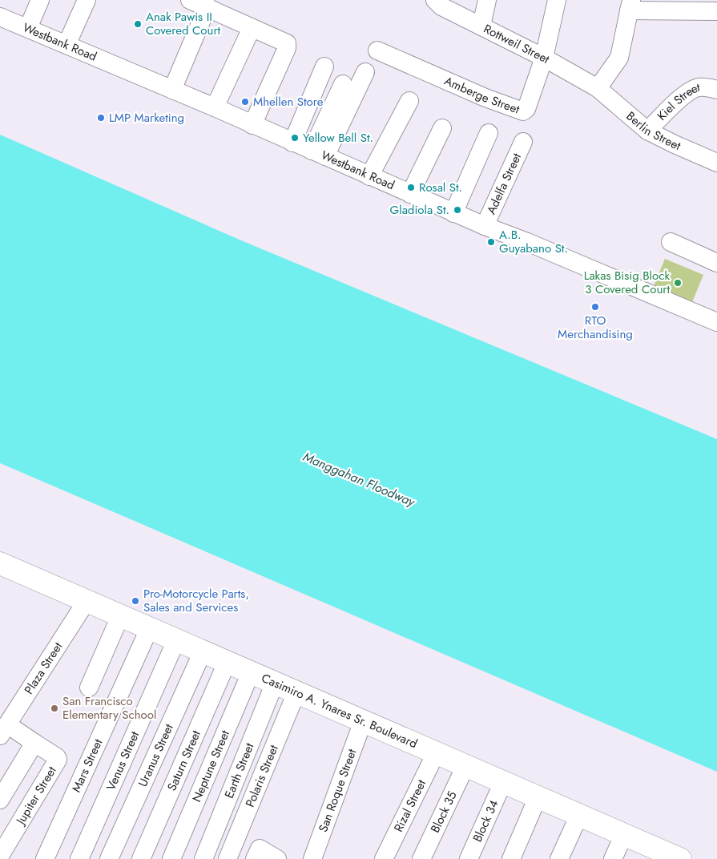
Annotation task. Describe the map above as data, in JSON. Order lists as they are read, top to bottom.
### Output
{
  "streets": {
    "main road": ["Casimiro A. Ynares Sr. Boulevard"],
    "street": [
      "Westbank Road",
      "Rottweil Street",
      "Amberge Street",
      "Kiel Street",
      "Berlin Street",
      "Adelfa Street",
      "Plaza Street",
      "Uranus Street",
      "Venus Street",
      "Saturn Street",
      "Mars Street",
      "Neptune Street",
      "Earth Street",
      "Polaris Street",
      "San Roque Street",
      "Jupiter Street",
      "Rizal Street",
      "Block 35",
      "Block 34"
    ]
  },
  "crossings": [
    ["Westbank Road", "Adelfa Street"],
    ["Rottweil Street", "Amberge Street"],
    ["Rottweil Street", "Berlin Street"],
    ["Kiel Street", "Berlin Street"],
    ["Plaza Street", "Casimiro A. Ynares Sr. Boulevard"],
    ["Casimiro A. Ynares Sr. Boulevard", "Uranus Street"],
    ["Casimiro A. Ynares Sr. Boulevard", "Venus Street"],
    ["Casimiro A. Ynares Sr. Boulevard", "Saturn Street"],
    ["Casimiro A. Ynares Sr. Boulevard", "Mars Street"],
    ["Casimiro A. Ynares Sr. Boulevard", "Neptune Street"],
    ["Casimiro A. Ynares Sr. Boulevard", "Earth Street"],
    ["Casimiro A. Ynares Sr. Boulevard", "Polaris Street"],
    ["Casimiro A. Ynares Sr. Boulevard", "San Roque Street"],
    ["Casimiro A. Ynares Sr. Boulevard", "Rizal Street"],
    ["Casimiro A. Ynares Sr. Boulevard", "Block 35"],
    ["Casimiro A. Ynares Sr. Boulevard", "Block 34"]
  ],
  "water": ["Manggahan Floodway"],
  "places": [
    "Anak Pawis II Covered Court",
    "Mhellen Store",
    "LMP Marketing",
    "Yellow Bell St.",
    "Rosal St.",
    "Gladiola St.",
    "A.B. Guyabano St.",
    "Lakas Bisig Block 3 Covered Court",
    "RTO Merchandising",
    "Pro-Motorcycle Parts, Sales and Services",
    "San Francisco Elementary School"
  ]
}
